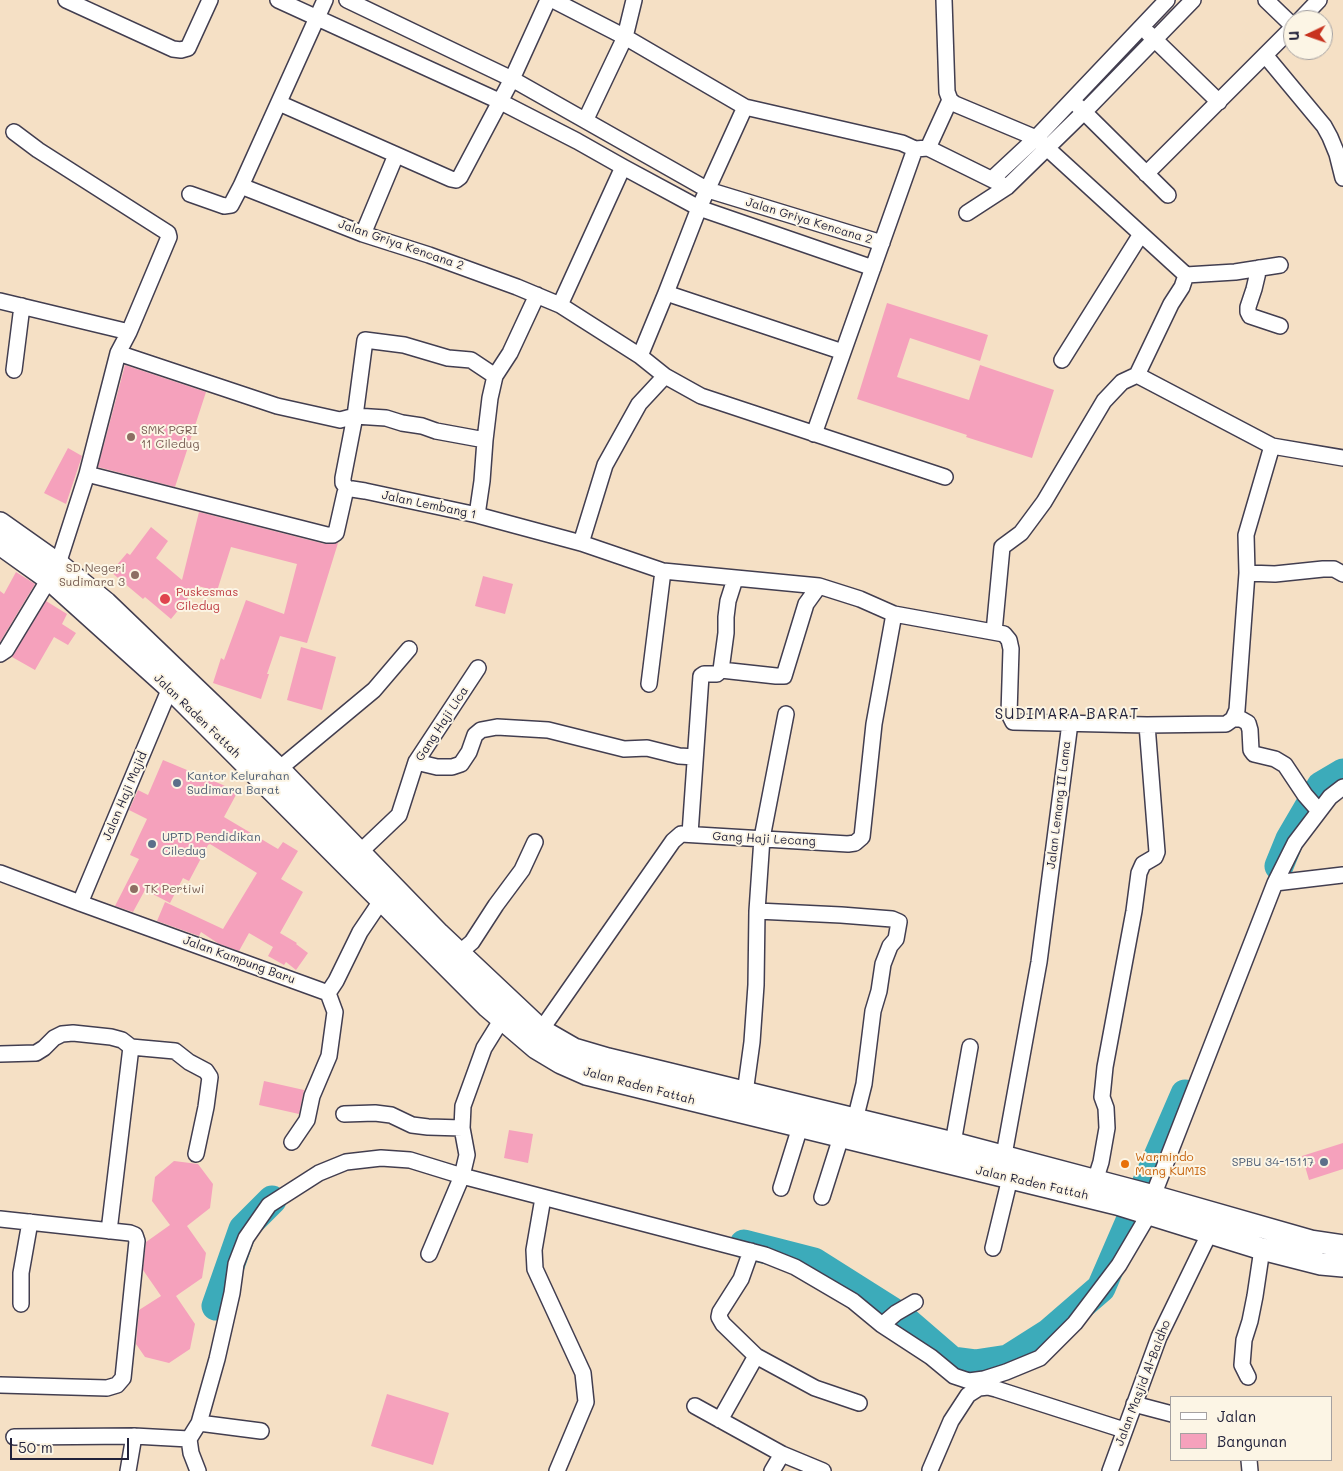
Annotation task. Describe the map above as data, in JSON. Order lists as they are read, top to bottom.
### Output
{
  "streets": {
    "main road": ["Jalan Raden Fattah"],
    "street": [
      "Jalan Griya Kencana 2",
      "Jalan Lembang 1",
      "Gang Haji Lica",
      "Jalan Haji Majid",
      "Jalan Lemang II Lama",
      "Gang Haji Lecang",
      "Jalan Kampung Baru",
      "Jalan Masjid Al-Baidho"
    ]
  },
  "crossings": [
    ["Jalan Lembang 1", "Gang Haji Lecang"],
    ["Jalan Raden Fattah", "Gang Haji Lica"],
    ["Jalan Raden Fattah", "Jalan Haji Majid"],
    ["Jalan Raden Fattah", "Jalan Lemang II Lama"],
    ["Jalan Raden Fattah", "Jalan Masjid Al-Baidho"],
    ["Jalan Haji Majid", "Jalan Kampung Baru"]
  ],
  "districts": ["SUDIMARA BARAT"],
  "places": [
    "SMK PGRI 11 Ciledug",
    "SD Negeri Sudimara 3",
    "Puskesmas Ciledug",
    "Kantor Kelurahan Sudimara Barat",
    "UPTD Pendidikan Ciledug",
    "TK Pertiwi",
    "SPBU 34-15117",
    "Warmindo Mang KUMIS"
  ],
  "legend": ["Jalan", "Bangunan"],
  "scale_bar": "50 m",
  "north": "left"
}
